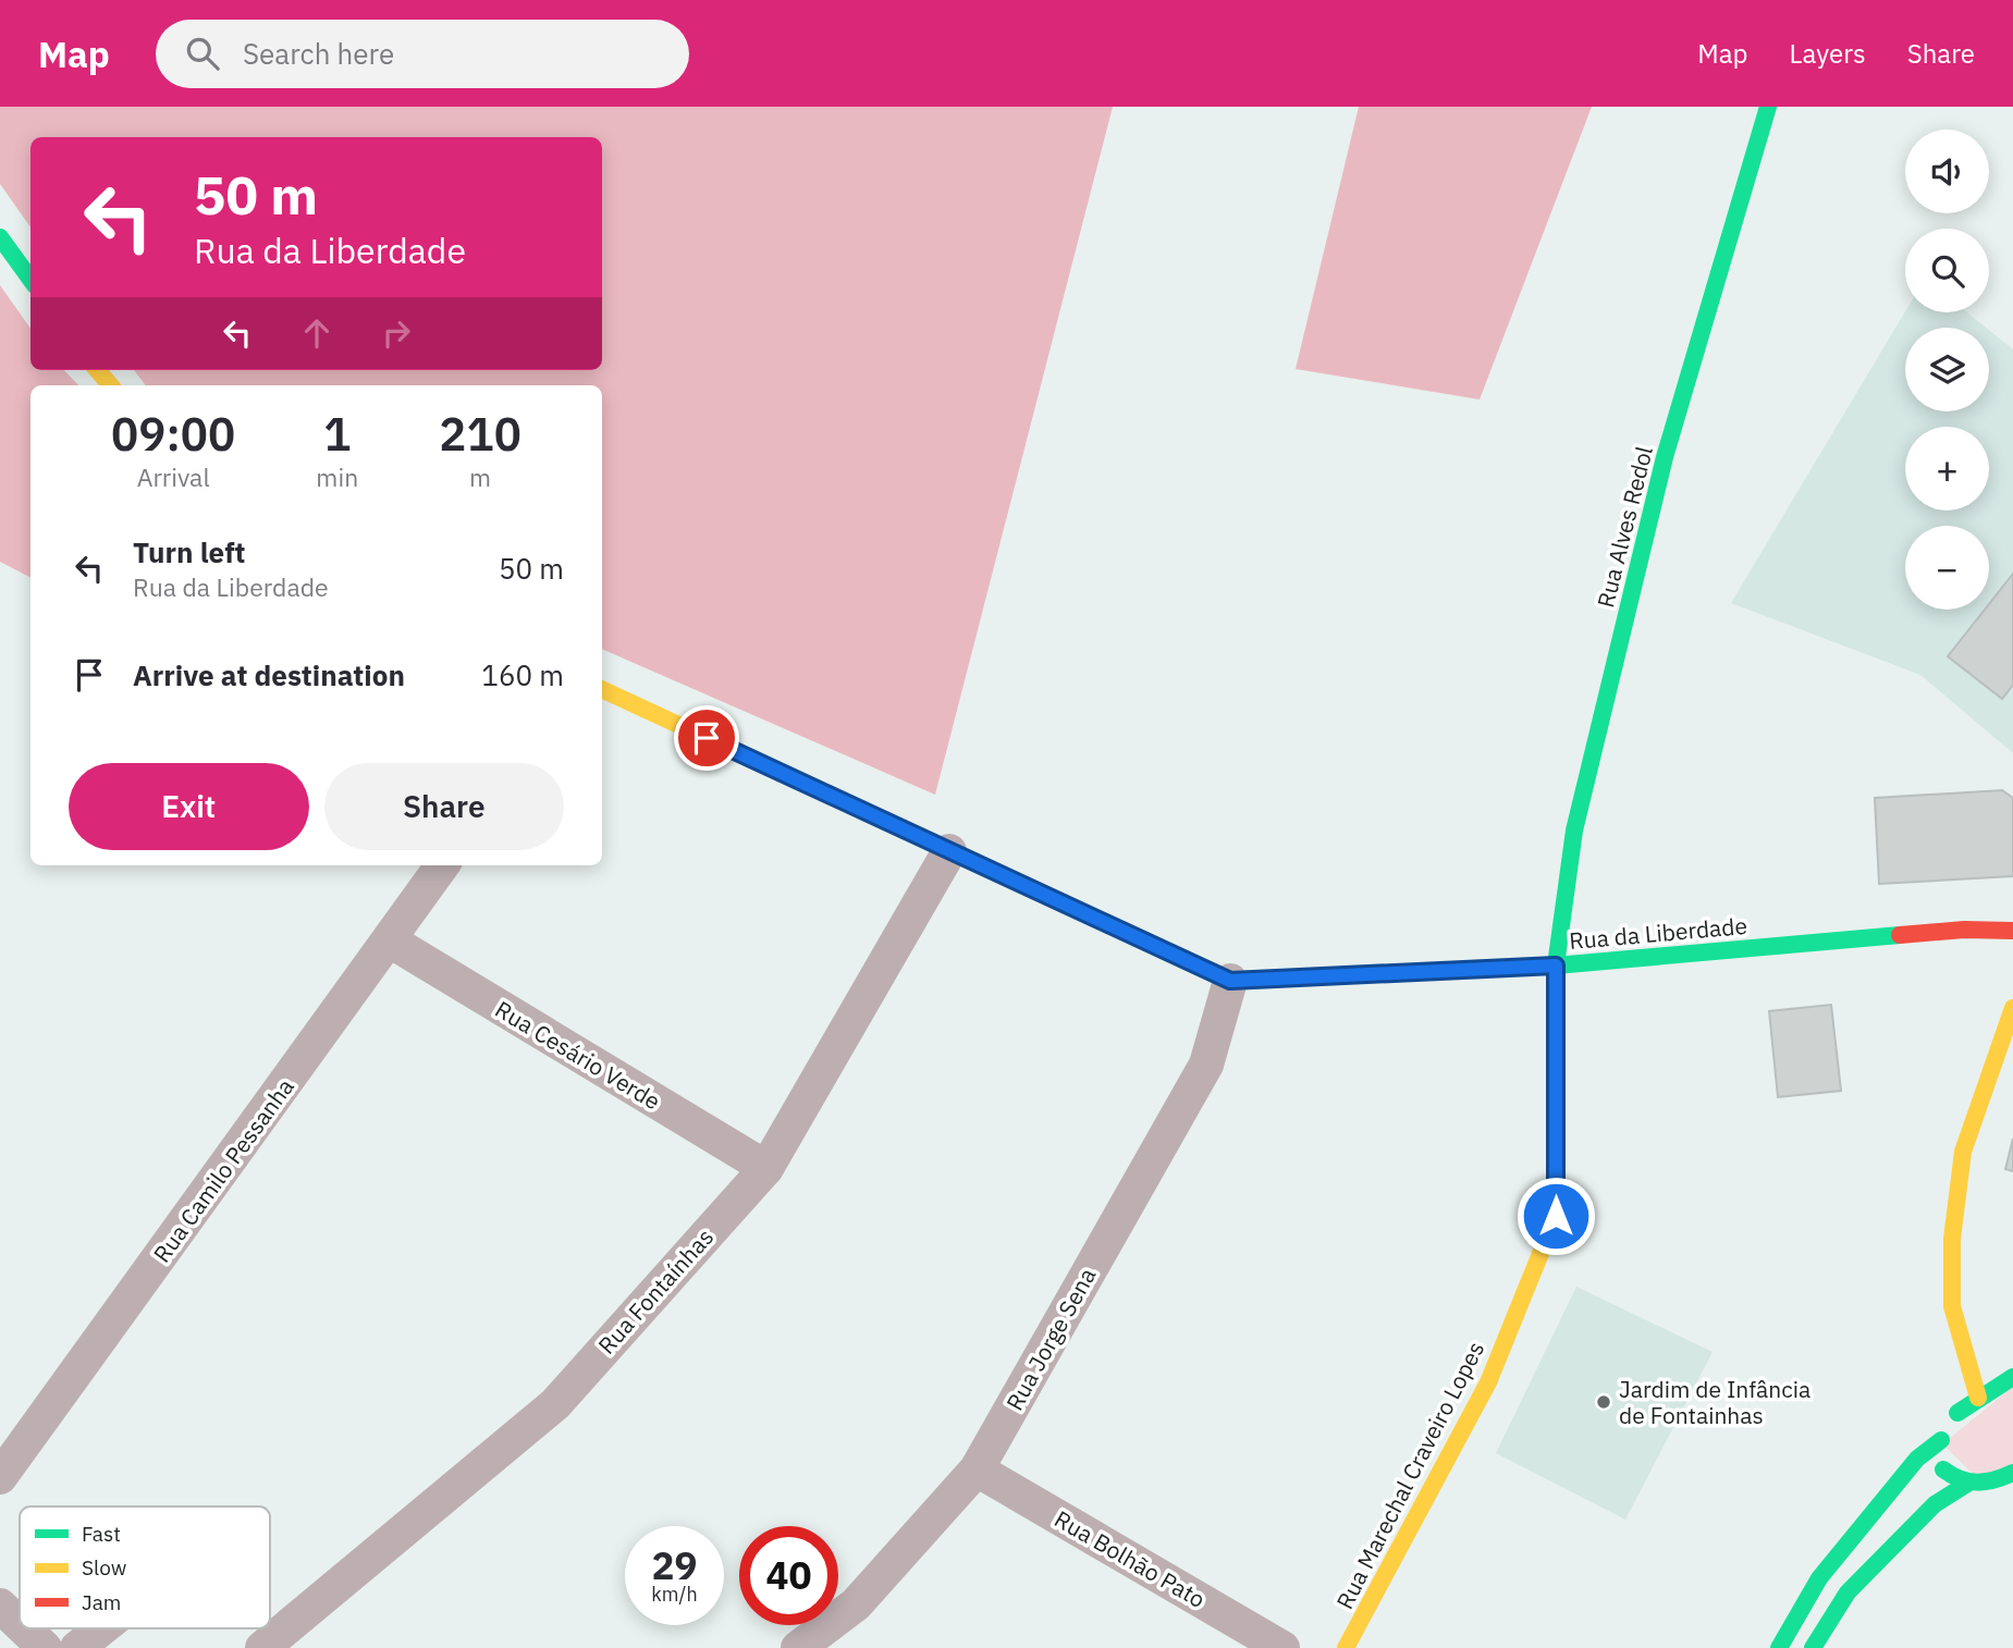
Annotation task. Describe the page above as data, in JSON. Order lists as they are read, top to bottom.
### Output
{
  "streets": {
    "street": [
      "Rua Alves Redol",
      "Rua da Liberdade",
      "Rua Cesário Verde",
      "Rua Camilo Pessanha",
      "Rua Fontaínhas",
      "Rua Jorge Sena",
      "Rua Marechal Craveiro Lopes",
      "Rua Bolhão Pato"
    ]
  },
  "crossings": [
    ["Rua Alves Redol", "Rua da Liberdade"],
    ["Rua Alves Redol", "Rua Marechal Craveiro Lopes"],
    ["Rua da Liberdade", "Rua Fontaínhas"],
    ["Rua da Liberdade", "Rua Jorge Sena"],
    ["Rua da Liberdade", "Rua Marechal Craveiro Lopes"],
    ["Rua Cesário Verde", "Rua Camilo Pessanha"],
    ["Rua Cesário Verde", "Rua Fontaínhas"],
    ["Rua Jorge Sena", "Rua Bolhão Pato"]
  ],
  "places": ["Jardim de Infância de Fontainhas"],
  "legend": ["Fast", "Slow", "Jam"],
  "page": {
    "header": "Map",
    "search": "Search here",
    "nav": ["Map", "Layers", "Share"],
    "map_buttons": ["+", "−"],
    "turn": ["50 m", "Rua da Liberdade"],
    "eta": [
      "09:00",
      "Arrival",
      "1",
      "min",
      "210",
      "m"
    ],
    "list": [
      {
        "name": "Turn left",
        "note": "Rua da Liberdade",
        "value": "50 m"
      },
      {
        "name": "Arrive at destination",
        "value": "160 m"
      }
    ],
    "buttons": ["Exit", "Share"],
    "speed": "29 km/h",
    "limit": "40"
  }
}
